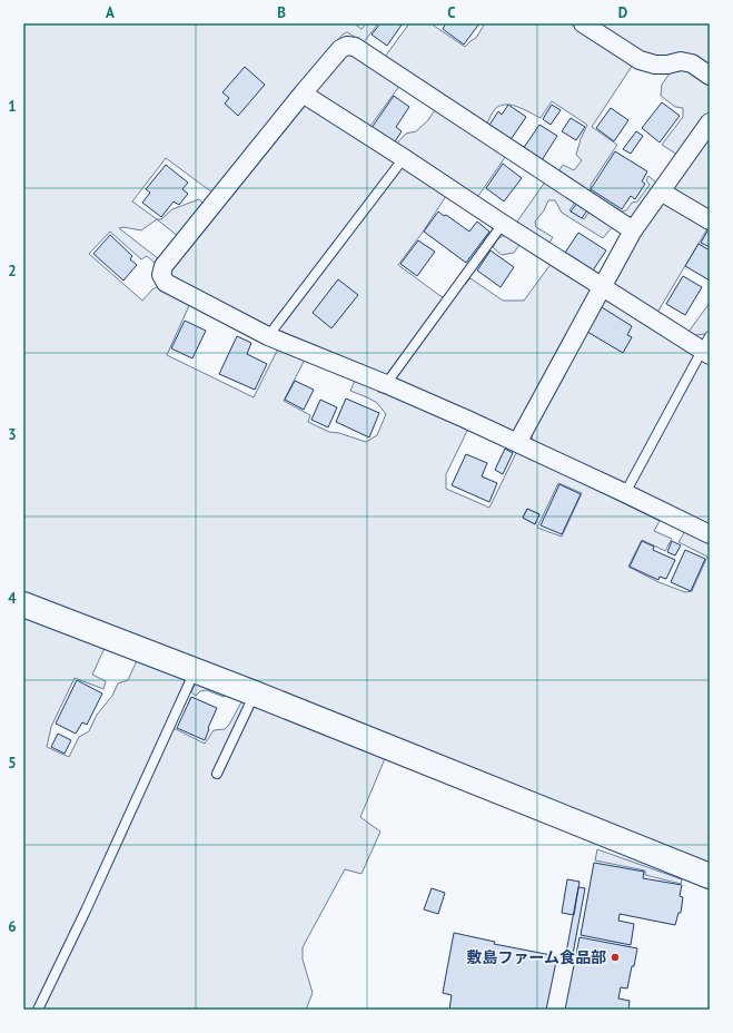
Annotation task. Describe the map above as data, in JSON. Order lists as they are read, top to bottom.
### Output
{
  "places": ["敷島ファーム食品部"],
  "grid": {
    "columns": [
      "A",
      "B",
      "C",
      "D"
    ],
    "rows": [
      "1",
      "2",
      "3",
      "4",
      "5",
      "6"
    ]
  }
}
